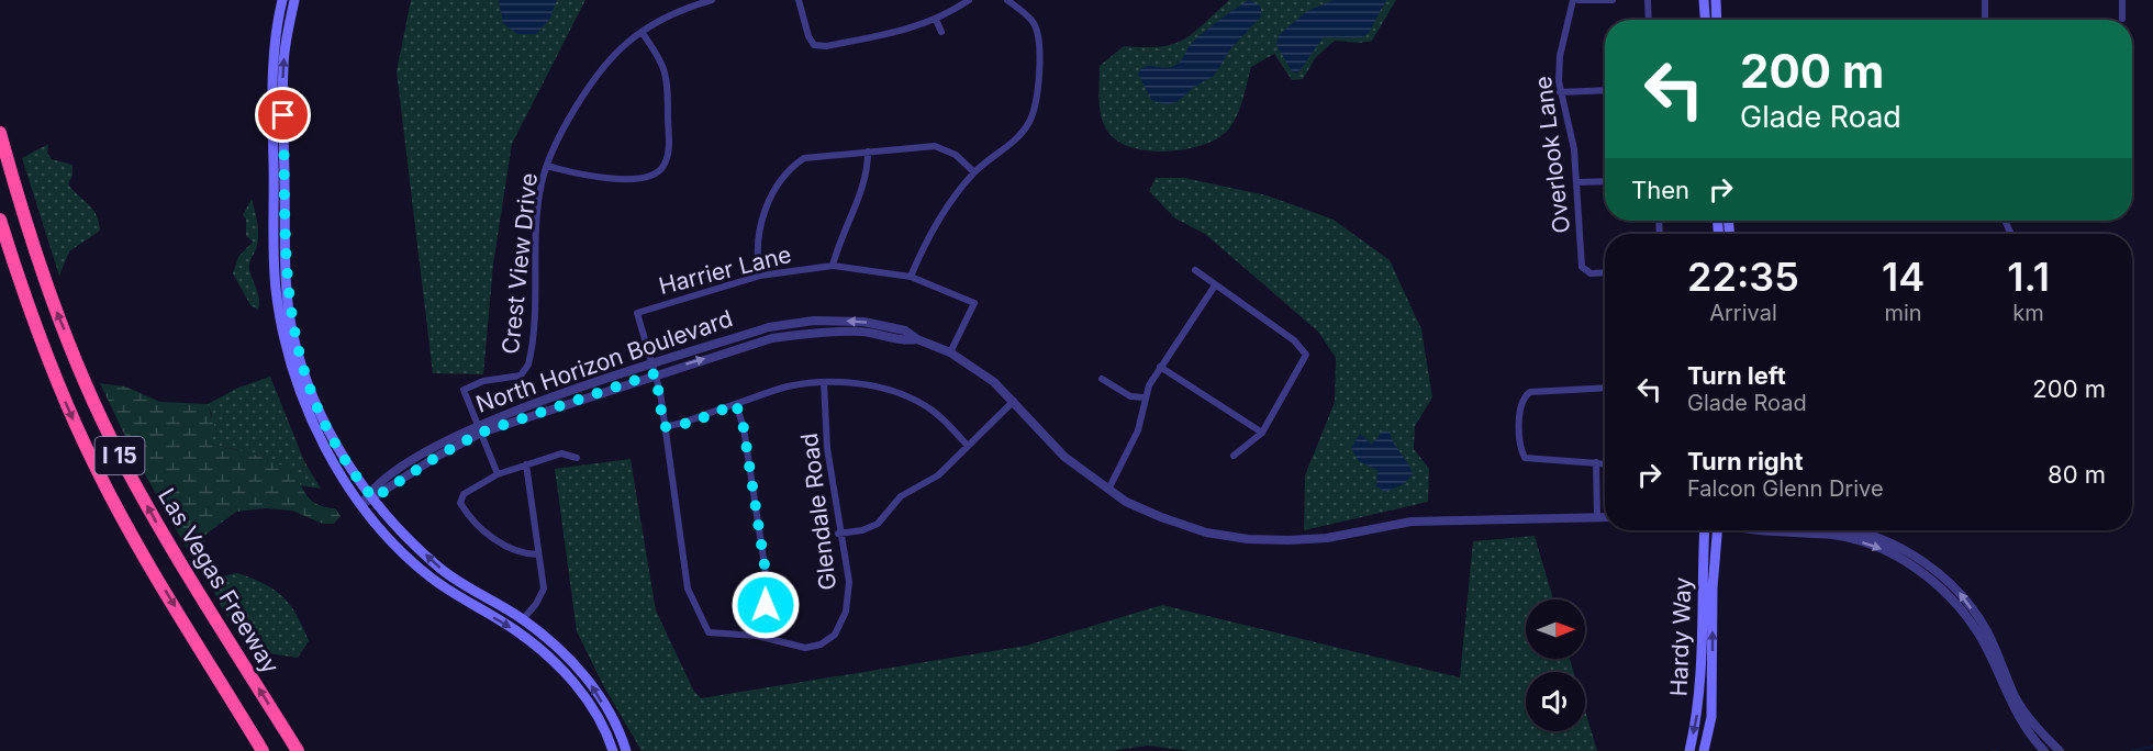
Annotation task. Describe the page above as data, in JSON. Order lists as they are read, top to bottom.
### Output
{
  "streets": {
    "highway": ["I 15", "Las Vegas Freeway"],
    "main road": ["Hardy Way"],
    "street": [
      "Overlook Lane",
      "Crest View Drive",
      "Harrier Lane",
      "North Horizon Boulevard",
      "Glendale Road"
    ]
  },
  "crossings": [
    ["Crest View Drive", "North Horizon Boulevard"],
    ["Harrier Lane", "North Horizon Boulevard"]
  ],
  "north": "right",
  "page": {
    "turn": ["200 m", "Glade Road"],
    "then": "Then",
    "eta": [
      "22:35",
      "Arrival",
      "14",
      "min",
      "1.1",
      "km"
    ],
    "list": [
      {
        "name": "Turn left",
        "note": "Glade Road",
        "value": "200 m"
      },
      {
        "name": "Turn right",
        "note": "Falcon Glenn Drive",
        "value": "80 m"
      }
    ]
  }
}
